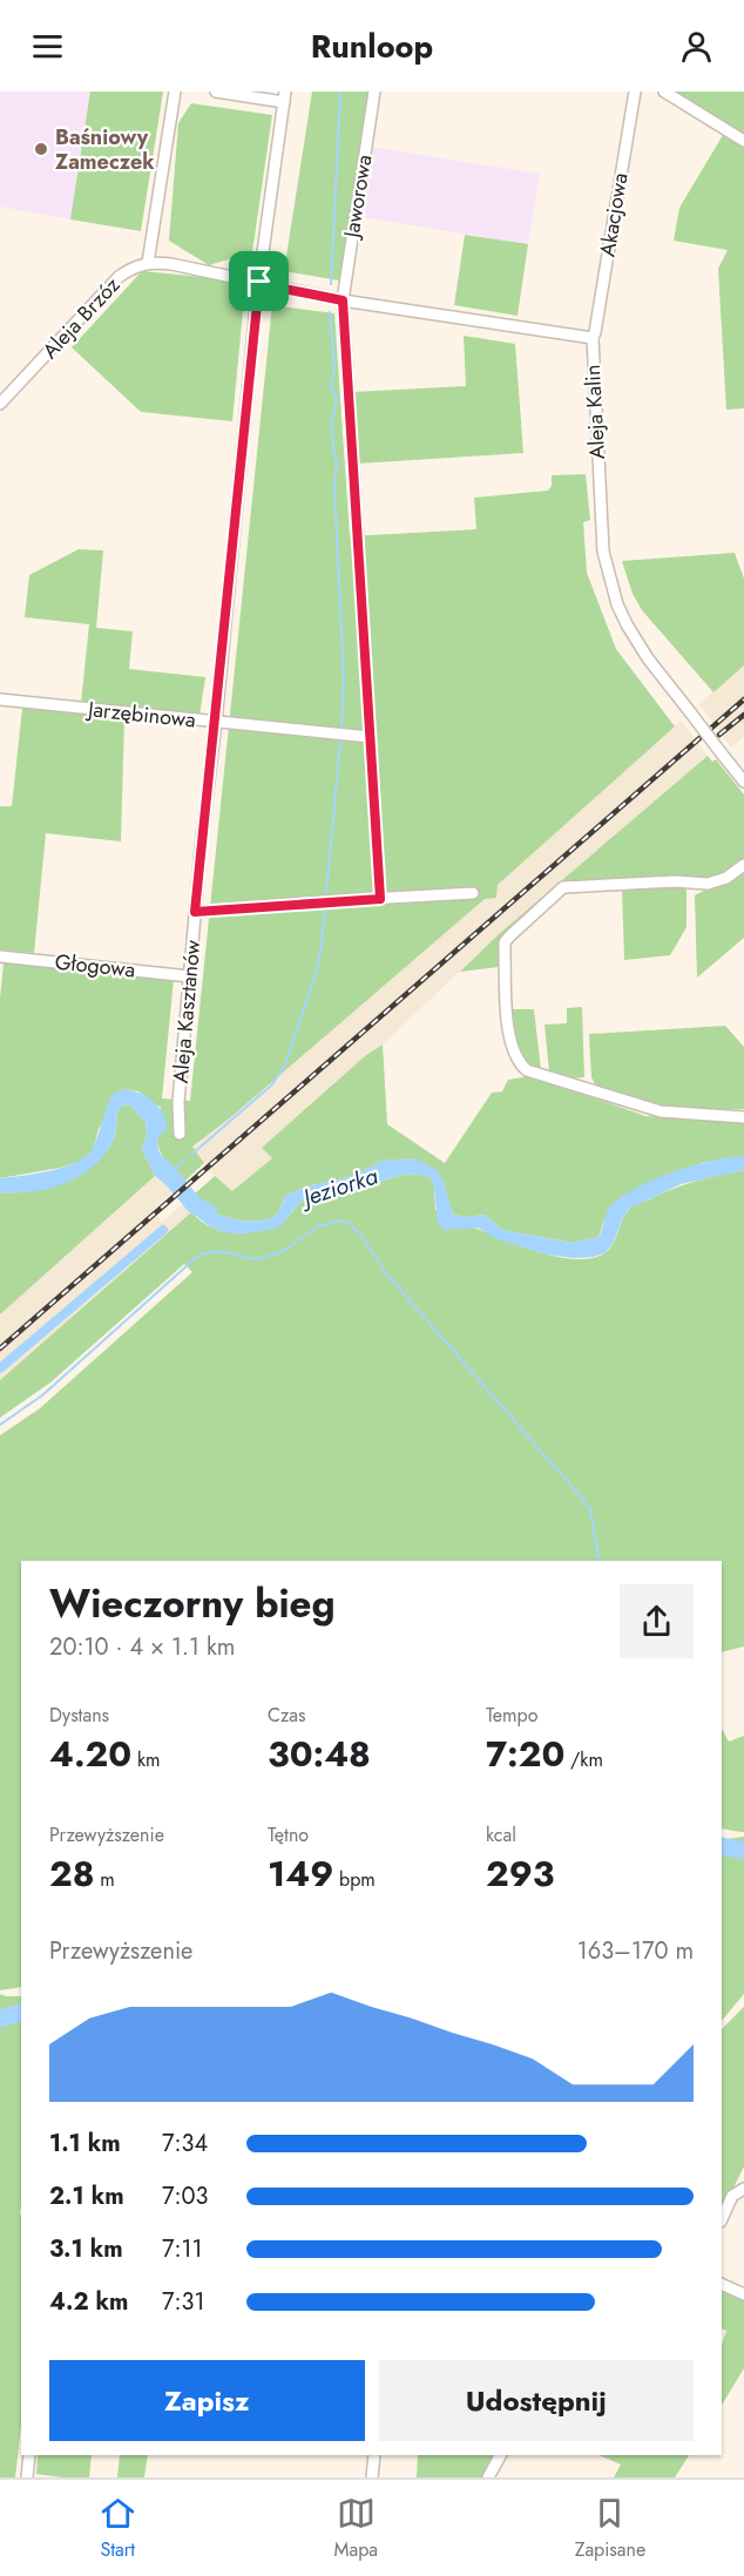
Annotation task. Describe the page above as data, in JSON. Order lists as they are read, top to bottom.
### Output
{
  "streets": {
    "street": [
      "Jaworowa",
      "Akacjowa",
      "Aleja Brzóz",
      "Aleja Kalin",
      "Jarzębinowa",
      "Głogowa",
      "Aleja Kasztanów"
    ]
  },
  "crossings": [
    ["Jaworowa", "Aleja Kalin"],
    ["Jaworowa", "Jarzębinowa"],
    ["Akacjowa", "Aleja Kalin"],
    ["Aleja Kalin", "Aleja Kasztanów"],
    ["Jarzębinowa", "Aleja Kasztanów"],
    ["Głogowa", "Aleja Kasztanów"]
  ],
  "water": ["Jeziorka"],
  "places": ["Baśniowy Zameczek"],
  "page": {
    "header": "Runloop",
    "heading": ["Wieczorny bieg", "20:10 · 4 × 1.1 km"],
    "stats": [
      ["Dystans", "4.20 km"],
      ["Czas", "30:48"],
      ["Tempo", "7:20 /km"],
      ["Przewyższenie", "28 m"],
      ["Tętno", "149 bpm"],
      ["kcal", "293"]
    ],
    "chart": ["Przewyższenie", "163–170 m"],
    "list": [
      {
        "name": "1.1 km",
        "note": "7:34"
      },
      {
        "name": "2.1 km",
        "note": "7:03"
      },
      {
        "name": "3.1 km",
        "note": "7:11"
      },
      {
        "name": "4.2 km",
        "note": "7:31"
      }
    ],
    "buttons": ["Zapisz", "Udostępnij"],
    "tabs": ["Start", "Mapa", "Zapisane"]
  }
}
